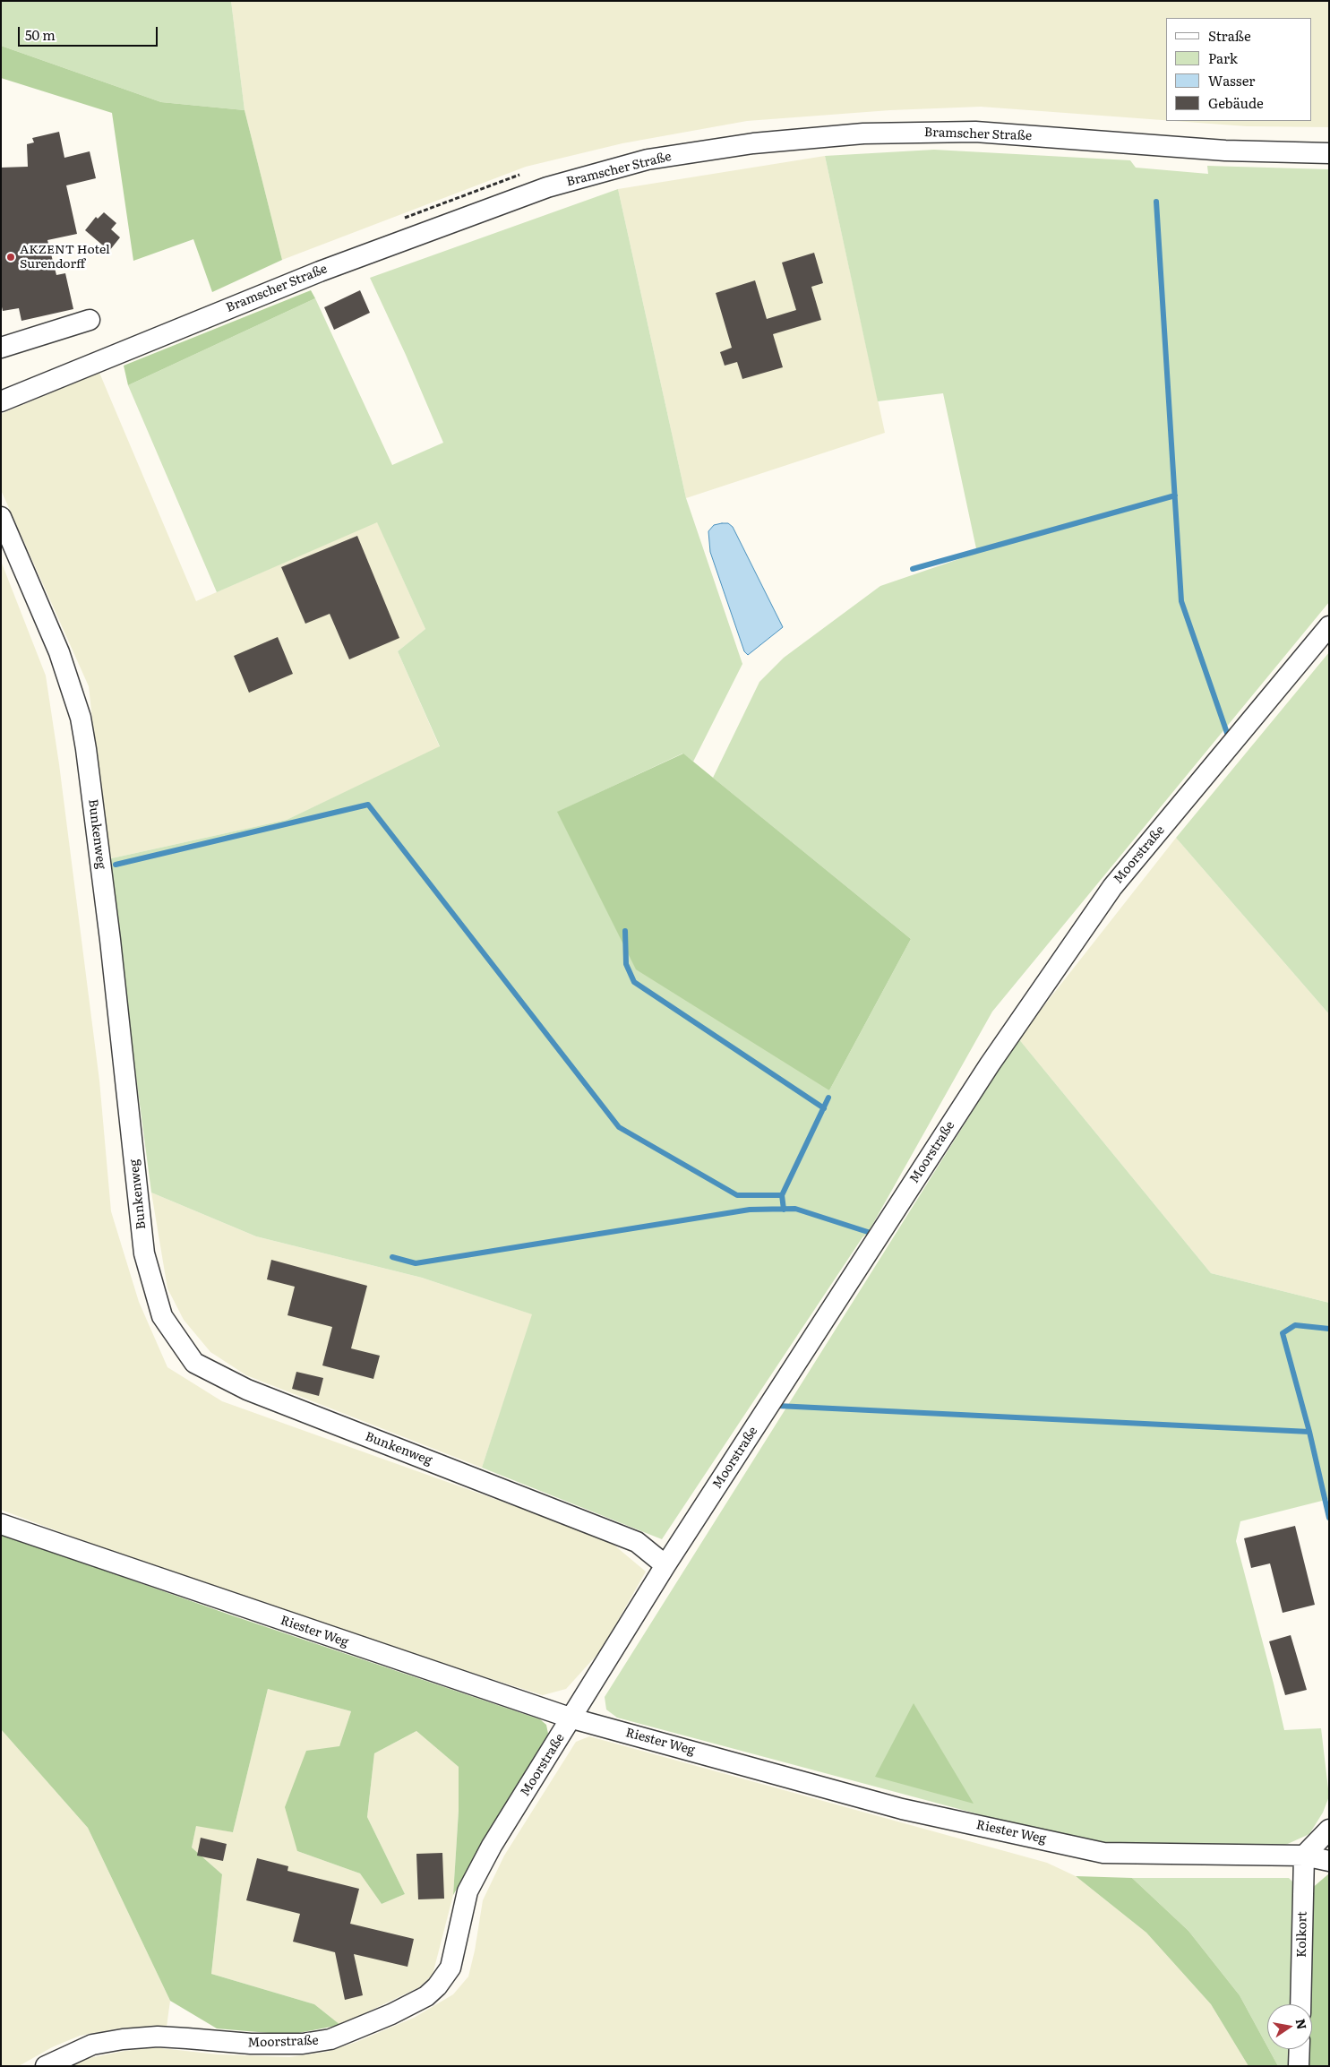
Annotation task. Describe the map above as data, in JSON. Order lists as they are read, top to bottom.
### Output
{
  "streets": {
    "street": [
      "Bramscher Straße",
      "Bunkenweg",
      "Moorstraße",
      "Riester Weg",
      "Kolkort"
    ]
  },
  "crossings": [
    ["Bunkenweg", "Moorstraße"],
    ["Moorstraße", "Riester Weg"],
    ["Riester Weg", "Kolkort"]
  ],
  "places": ["AKZENT Hotel Surendorff"],
  "legend": [
    "Straße",
    "Park",
    "Wasser",
    "Gebäude"
  ],
  "scale_bar": "50 m",
  "north": "right"
}
